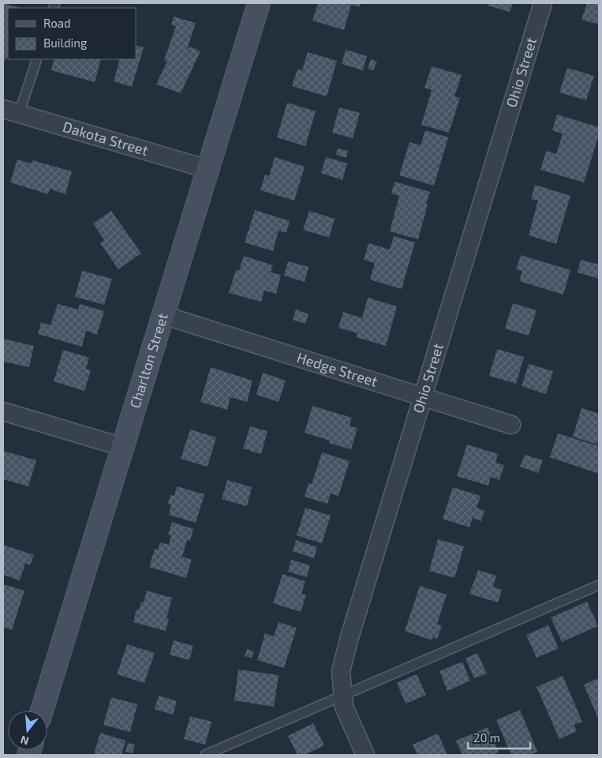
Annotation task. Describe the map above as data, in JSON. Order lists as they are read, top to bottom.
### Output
{
  "streets": {
    "street": [
      "Ohio Street",
      "Dakota Street",
      "Charlton Street",
      "Hedge Street"
    ]
  },
  "crossings": [
    ["Ohio Street", "Hedge Street"],
    ["Dakota Street", "Charlton Street"],
    ["Charlton Street", "Hedge Street"]
  ],
  "legend": ["Road", "Building"],
  "scale_bar": "20 m",
  "north": "bottom"
}
